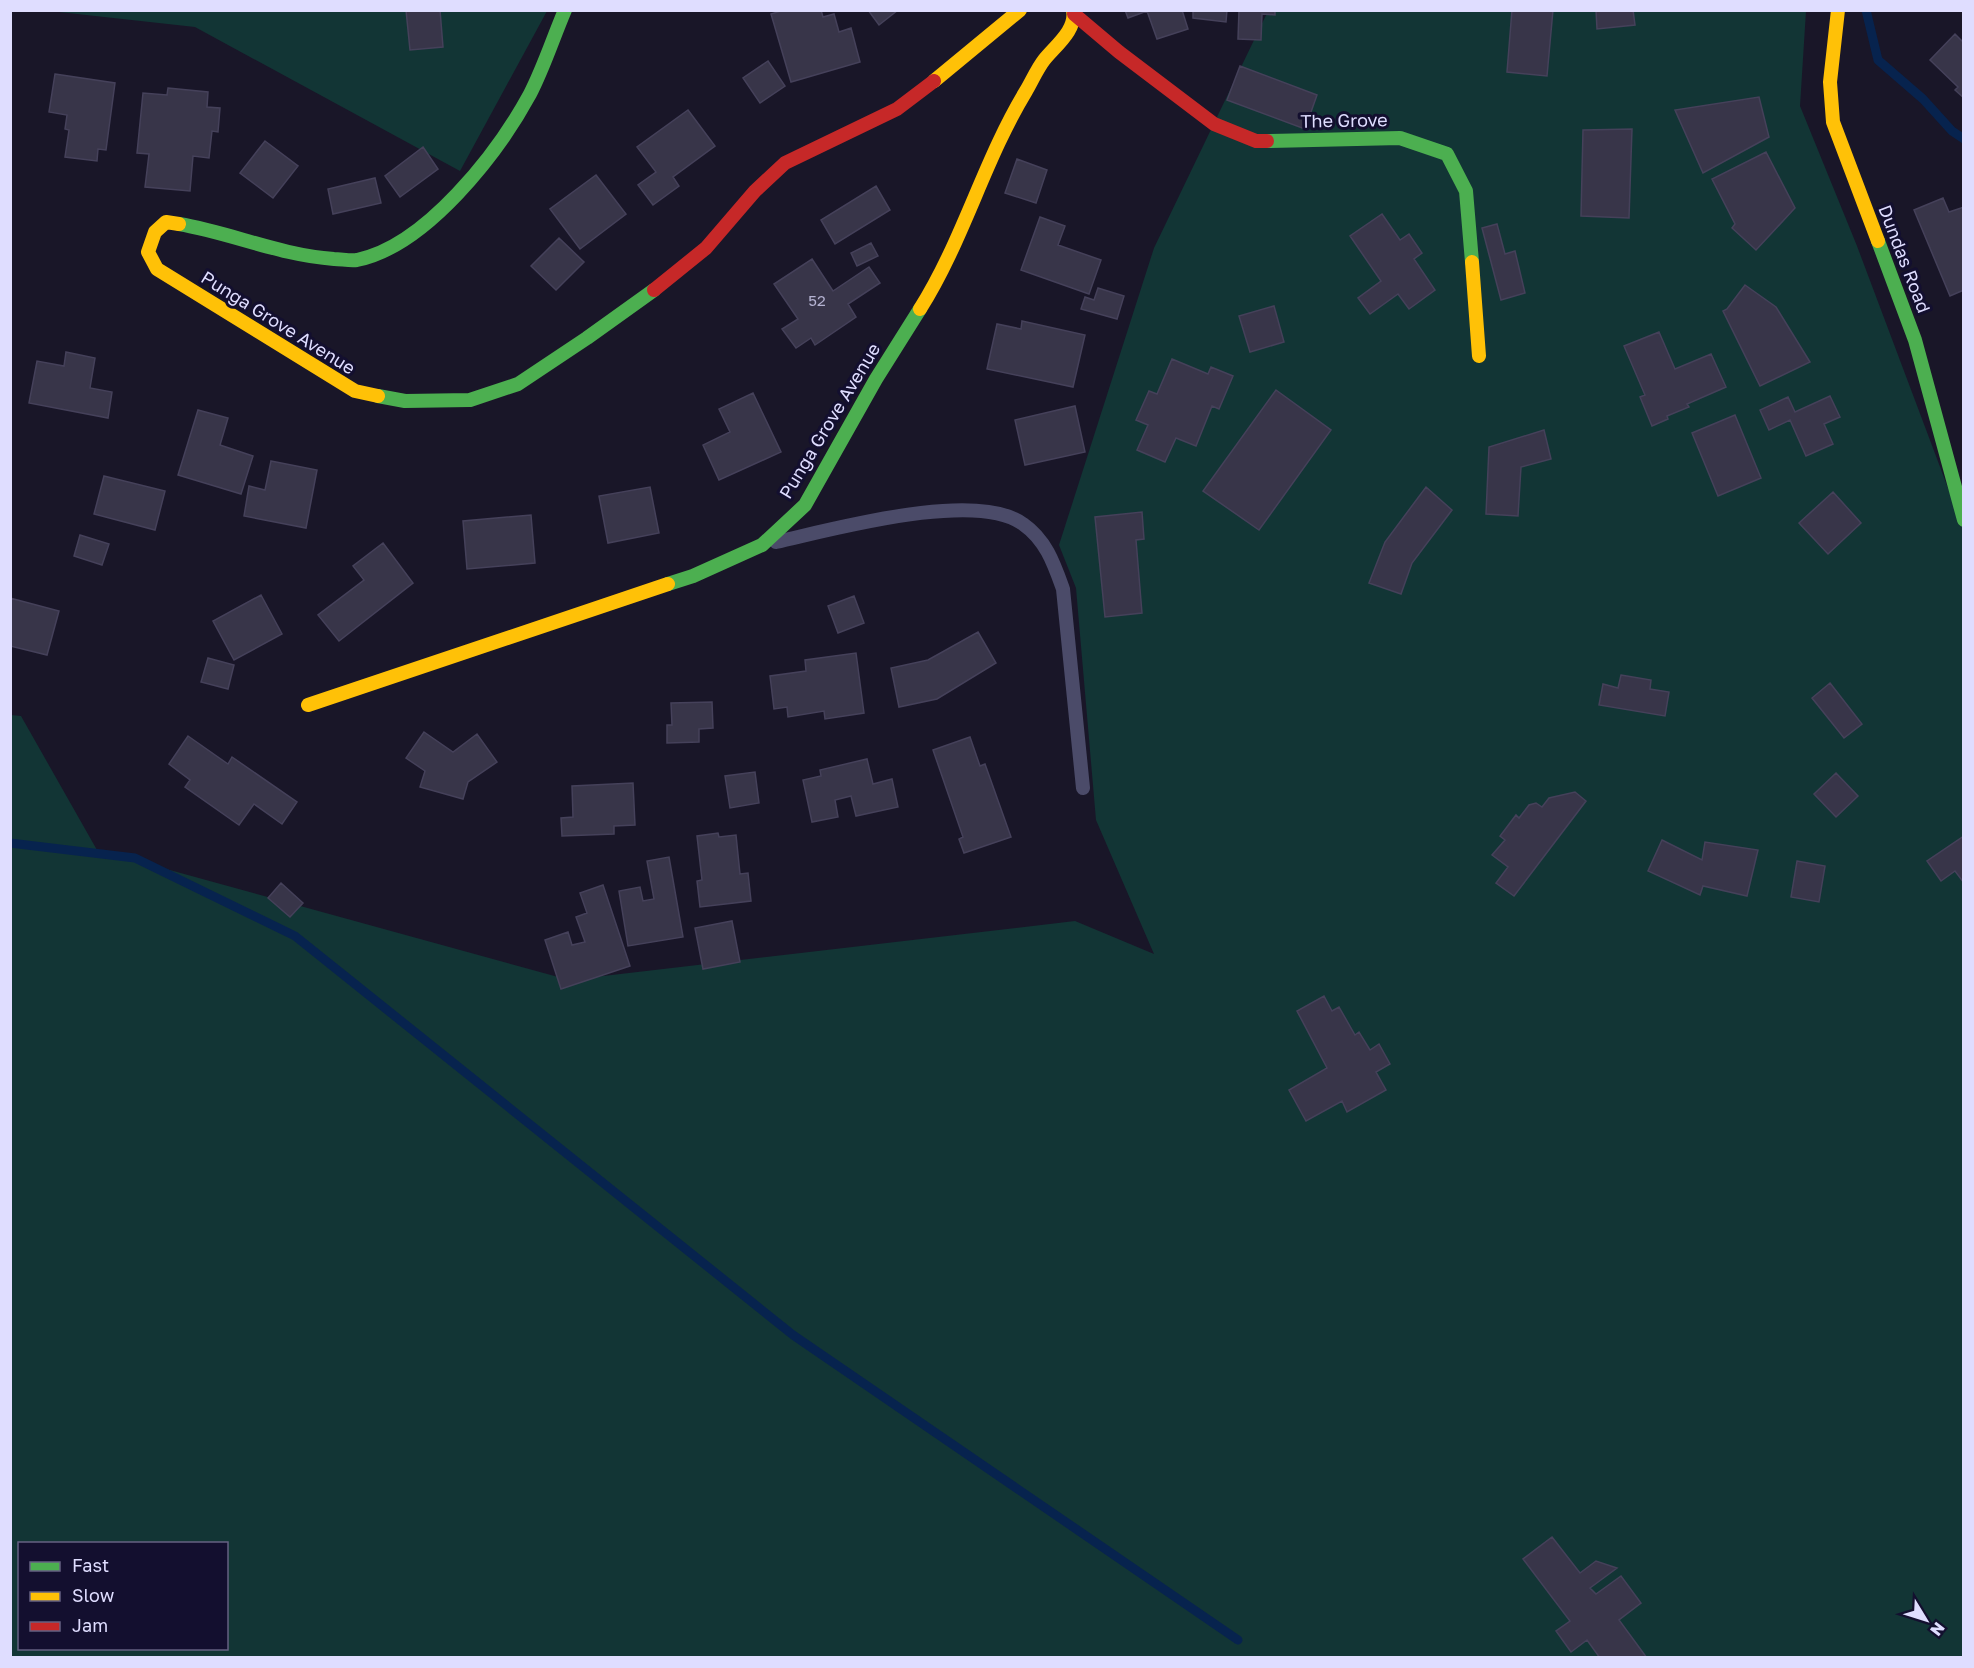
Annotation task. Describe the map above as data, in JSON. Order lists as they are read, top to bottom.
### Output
{
  "streets": {
    "street": ["The Grove", "Dundas Road", "Punga Grove Avenue"]
  },
  "crossings": [
    ["The Grove", "Punga Grove Avenue"]
  ],
  "house_numbers": ["52"],
  "legend": ["Fast", "Slow", "Jam"],
  "north": "bottom right"
}
